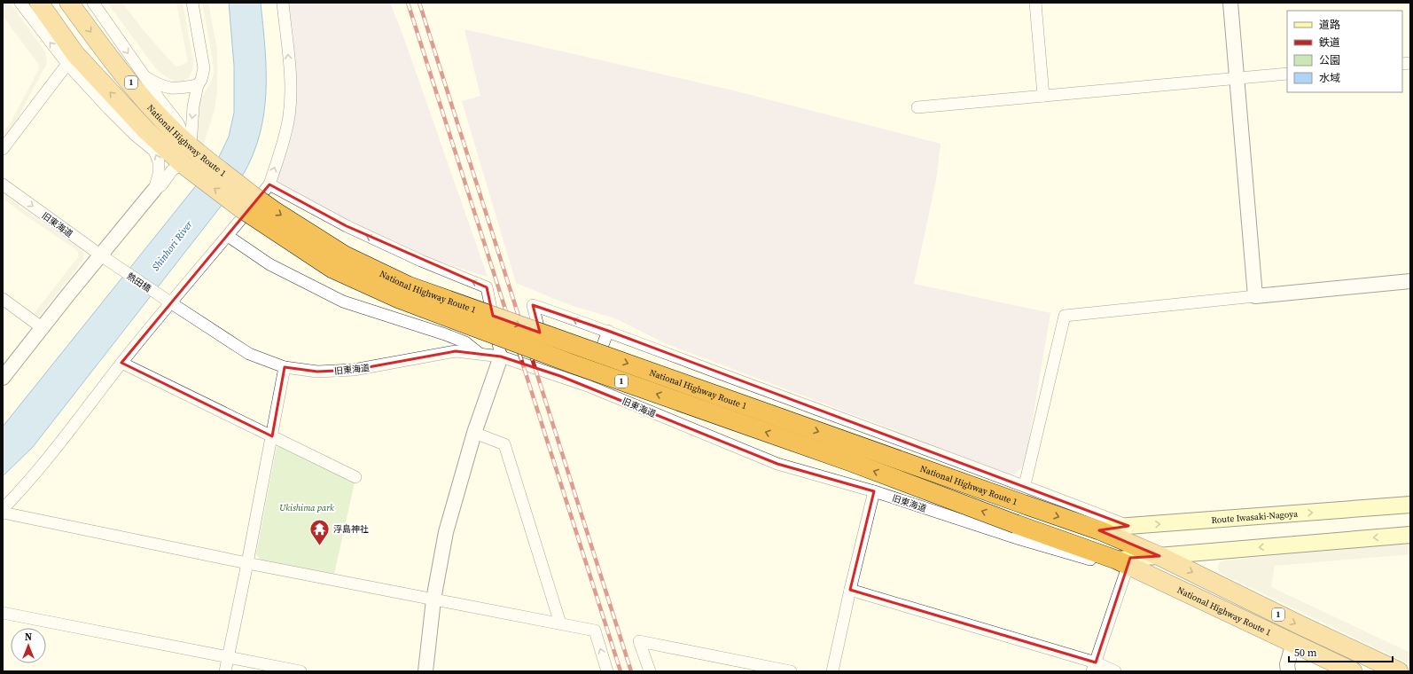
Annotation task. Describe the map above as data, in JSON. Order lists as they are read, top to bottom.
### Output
{
  "streets": {
    "highway": ["1", "National Highway Route 1"],
    "main road": ["Route Iwasaki-Nagoya"],
    "street": ["旧東海道", "熱田橋"]
  },
  "crossings": [
    ["National Highway Route 1", "旧東海道"],
    ["National Highway Route 1", "Route Iwasaki-Nagoya"],
    ["旧東海道", "熱田橋"]
  ],
  "water": ["Shinhori River"],
  "parks": ["Ukishima park"],
  "places": {
    "temple": ["浮島神社"]
  },
  "legend": [
    "道路",
    "鉄道",
    "公園",
    "水域"
  ],
  "scale_bar": "50 m",
  "north": "top"
}
